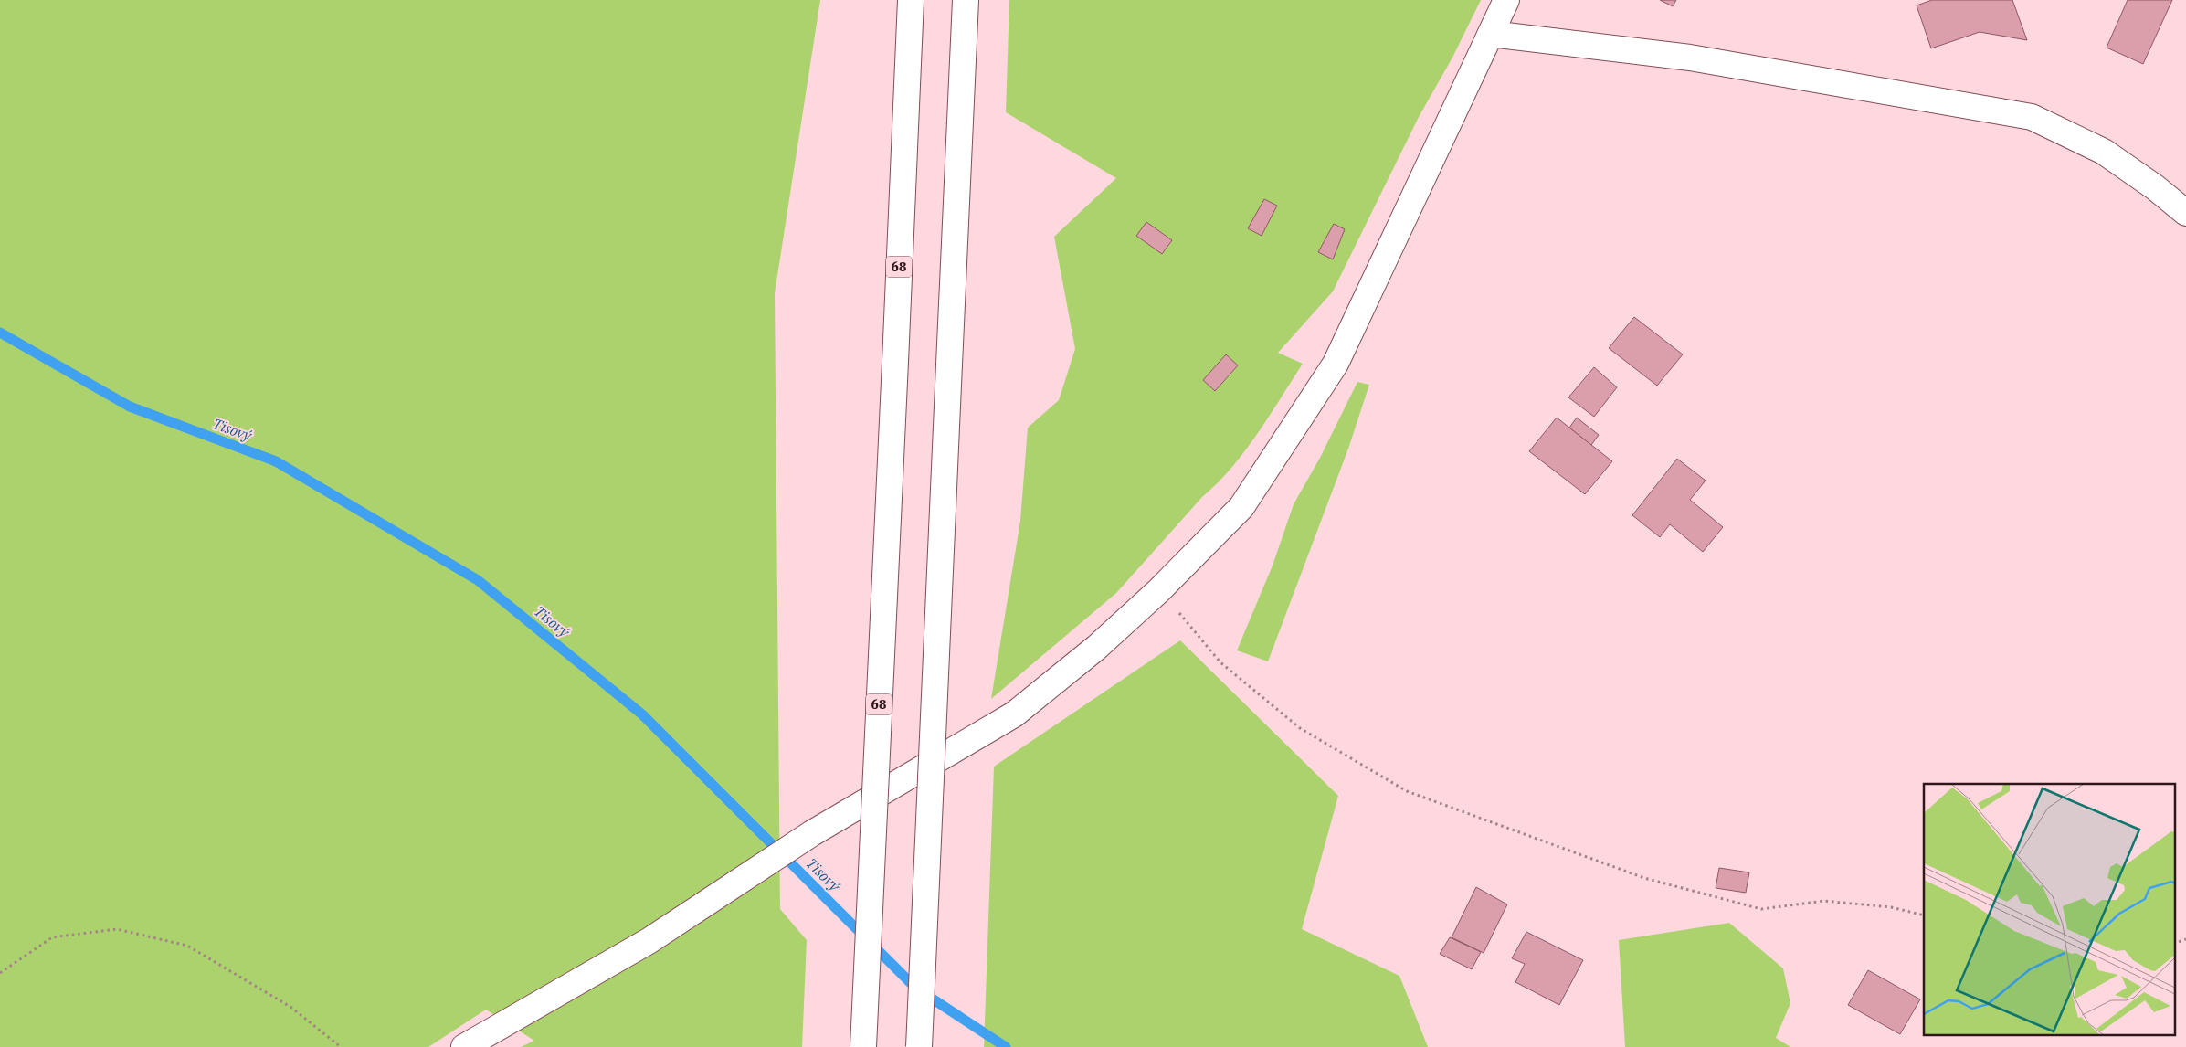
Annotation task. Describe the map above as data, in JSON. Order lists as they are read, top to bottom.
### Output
{
  "streets": {
    "main road": ["68"]
  },
  "water": ["Tisový"]
}
